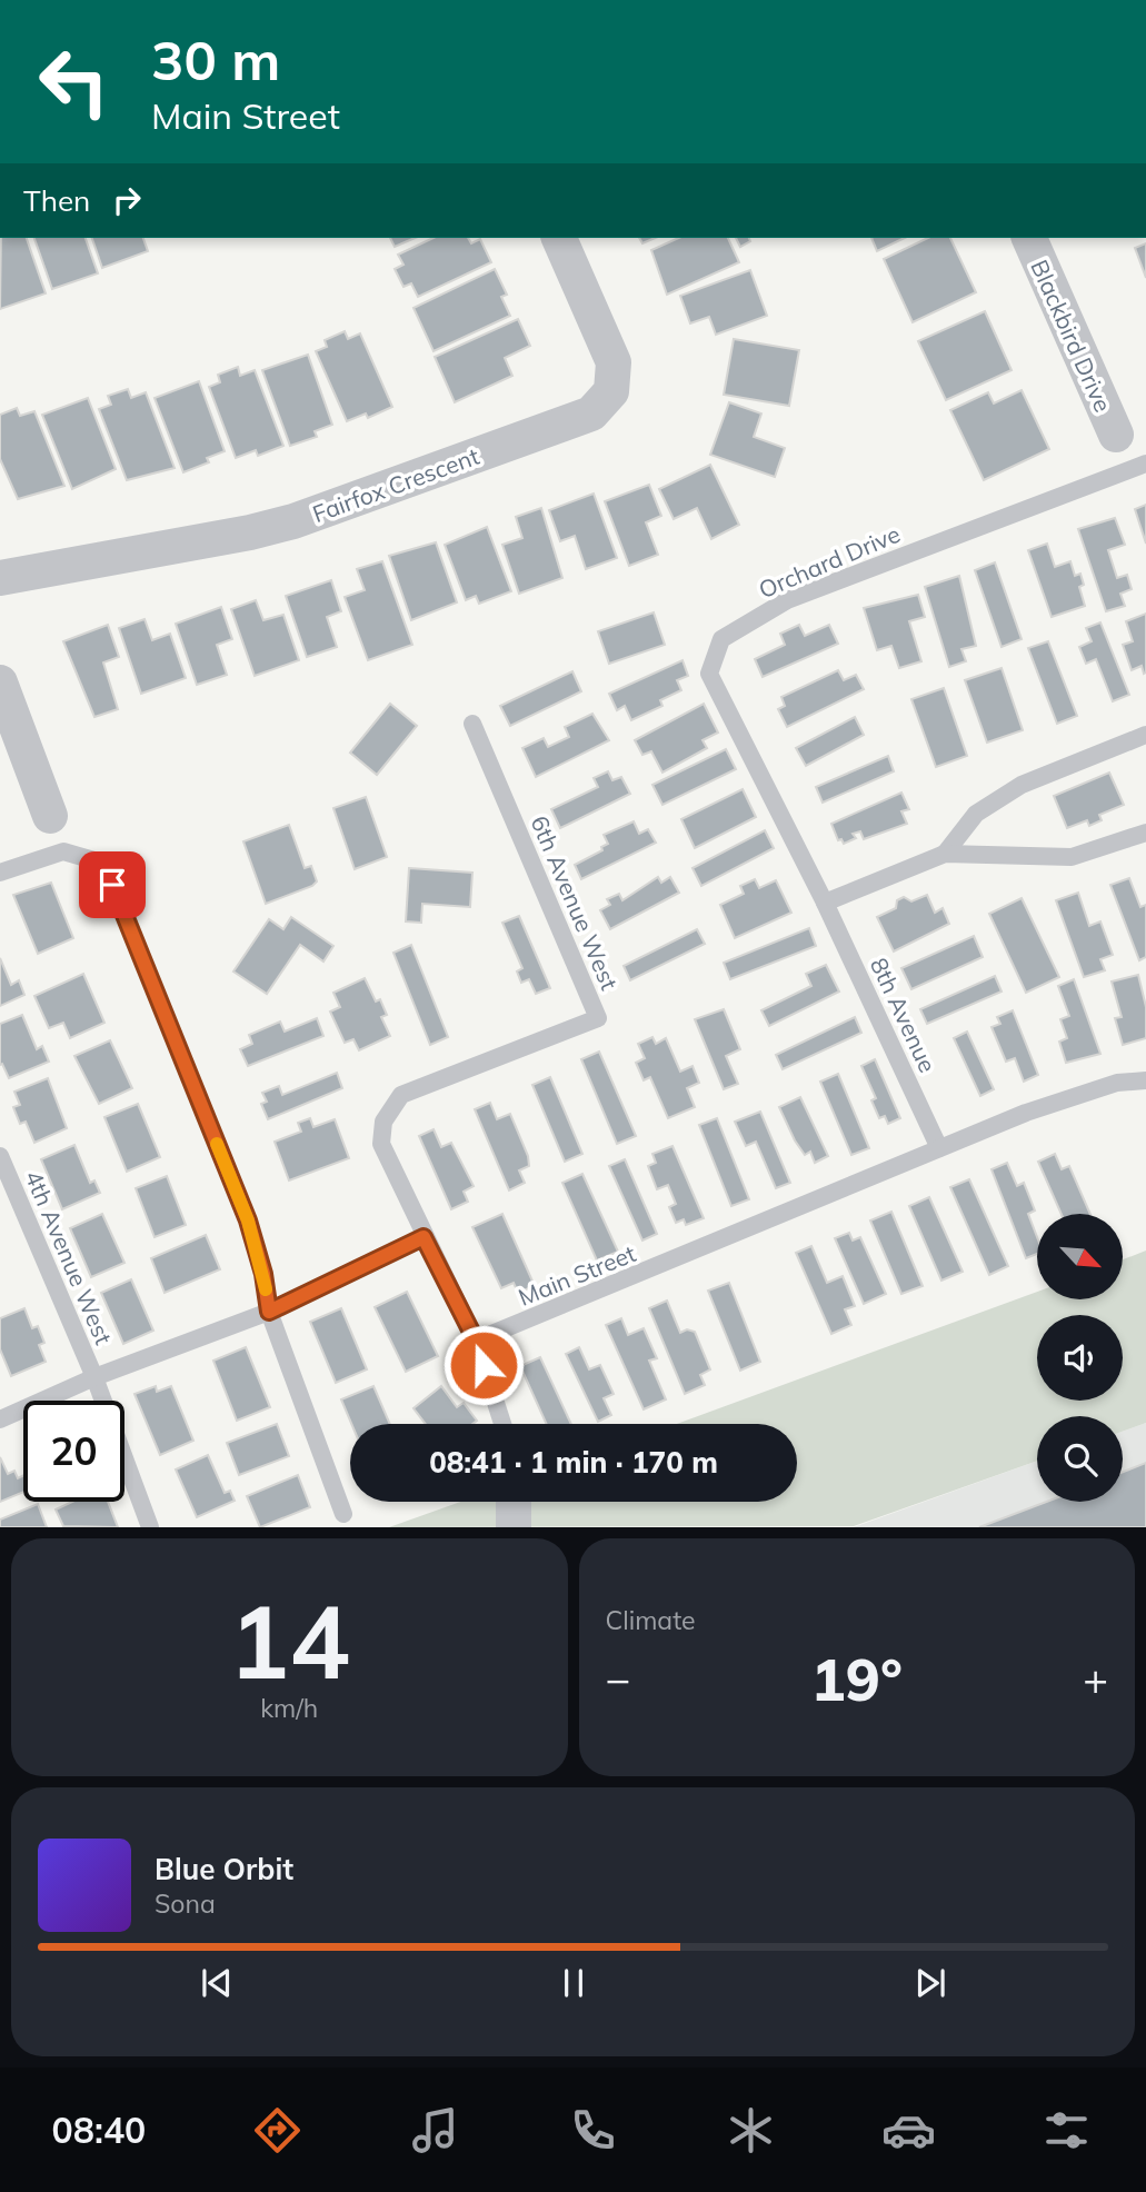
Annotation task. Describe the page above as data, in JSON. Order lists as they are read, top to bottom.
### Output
{
  "streets": {
    "street": ["Blackbird Drive", "Fairfox Crescent"],
    "lane": [
      "Orchard Drive",
      "6th Avenue West",
      "8th Avenue",
      "4th Avenue West",
      "Main Street"
    ]
  },
  "crossings": [
    ["Orchard Drive", "8th Avenue"],
    ["8th Avenue", "Main Street"]
  ],
  "north": "bottom right",
  "page": {
    "turn": ["30 m", "Main Street"],
    "then": "Then",
    "limit": "20",
    "trip": "08:41 · 1 min · 170 m",
    "tile": [
      ["14", "km/h"],
      "Climate"
    ],
    "heat": ["−", "19°", "+"],
    "song": ["Blue Orbit", "Sona"],
    "tabs": "08:40"
  }
}
